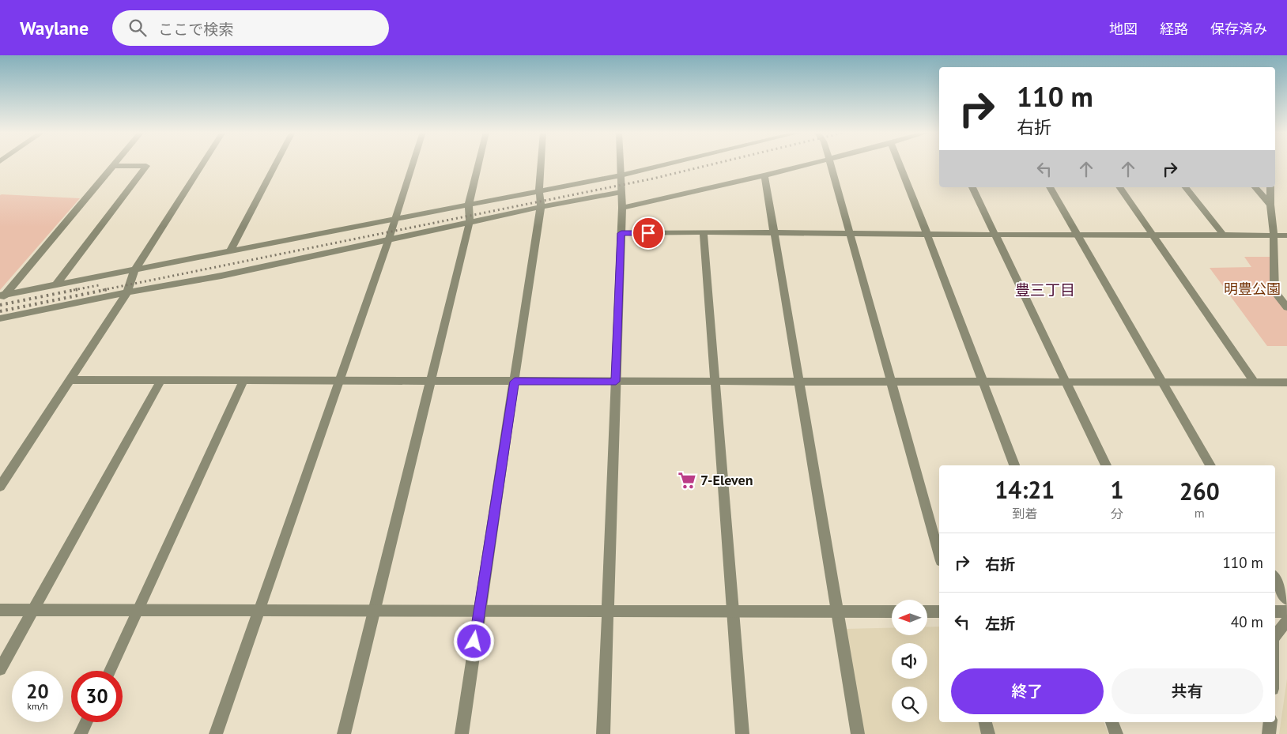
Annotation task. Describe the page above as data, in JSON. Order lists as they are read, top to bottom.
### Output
{
  "districts": ["豊三丁目"],
  "parks": ["明豊公園"],
  "places": {
    "supermarket": ["7-Eleven"]
  },
  "north": "left",
  "page": {
    "header": "Waylane",
    "search": "ここで検索",
    "nav": ["地図", "経路", "保存済み"],
    "turn": ["110 m", "右折"],
    "eta": [
      "14:21",
      "到着",
      "1",
      "分",
      "260",
      "m"
    ],
    "list": [
      {
        "name": "右折",
        "value": "110 m"
      },
      {
        "name": "左折",
        "value": "40 m"
      }
    ],
    "buttons": ["終了", "共有"],
    "speed": "20 km/h",
    "limit": "30"
  }
}
